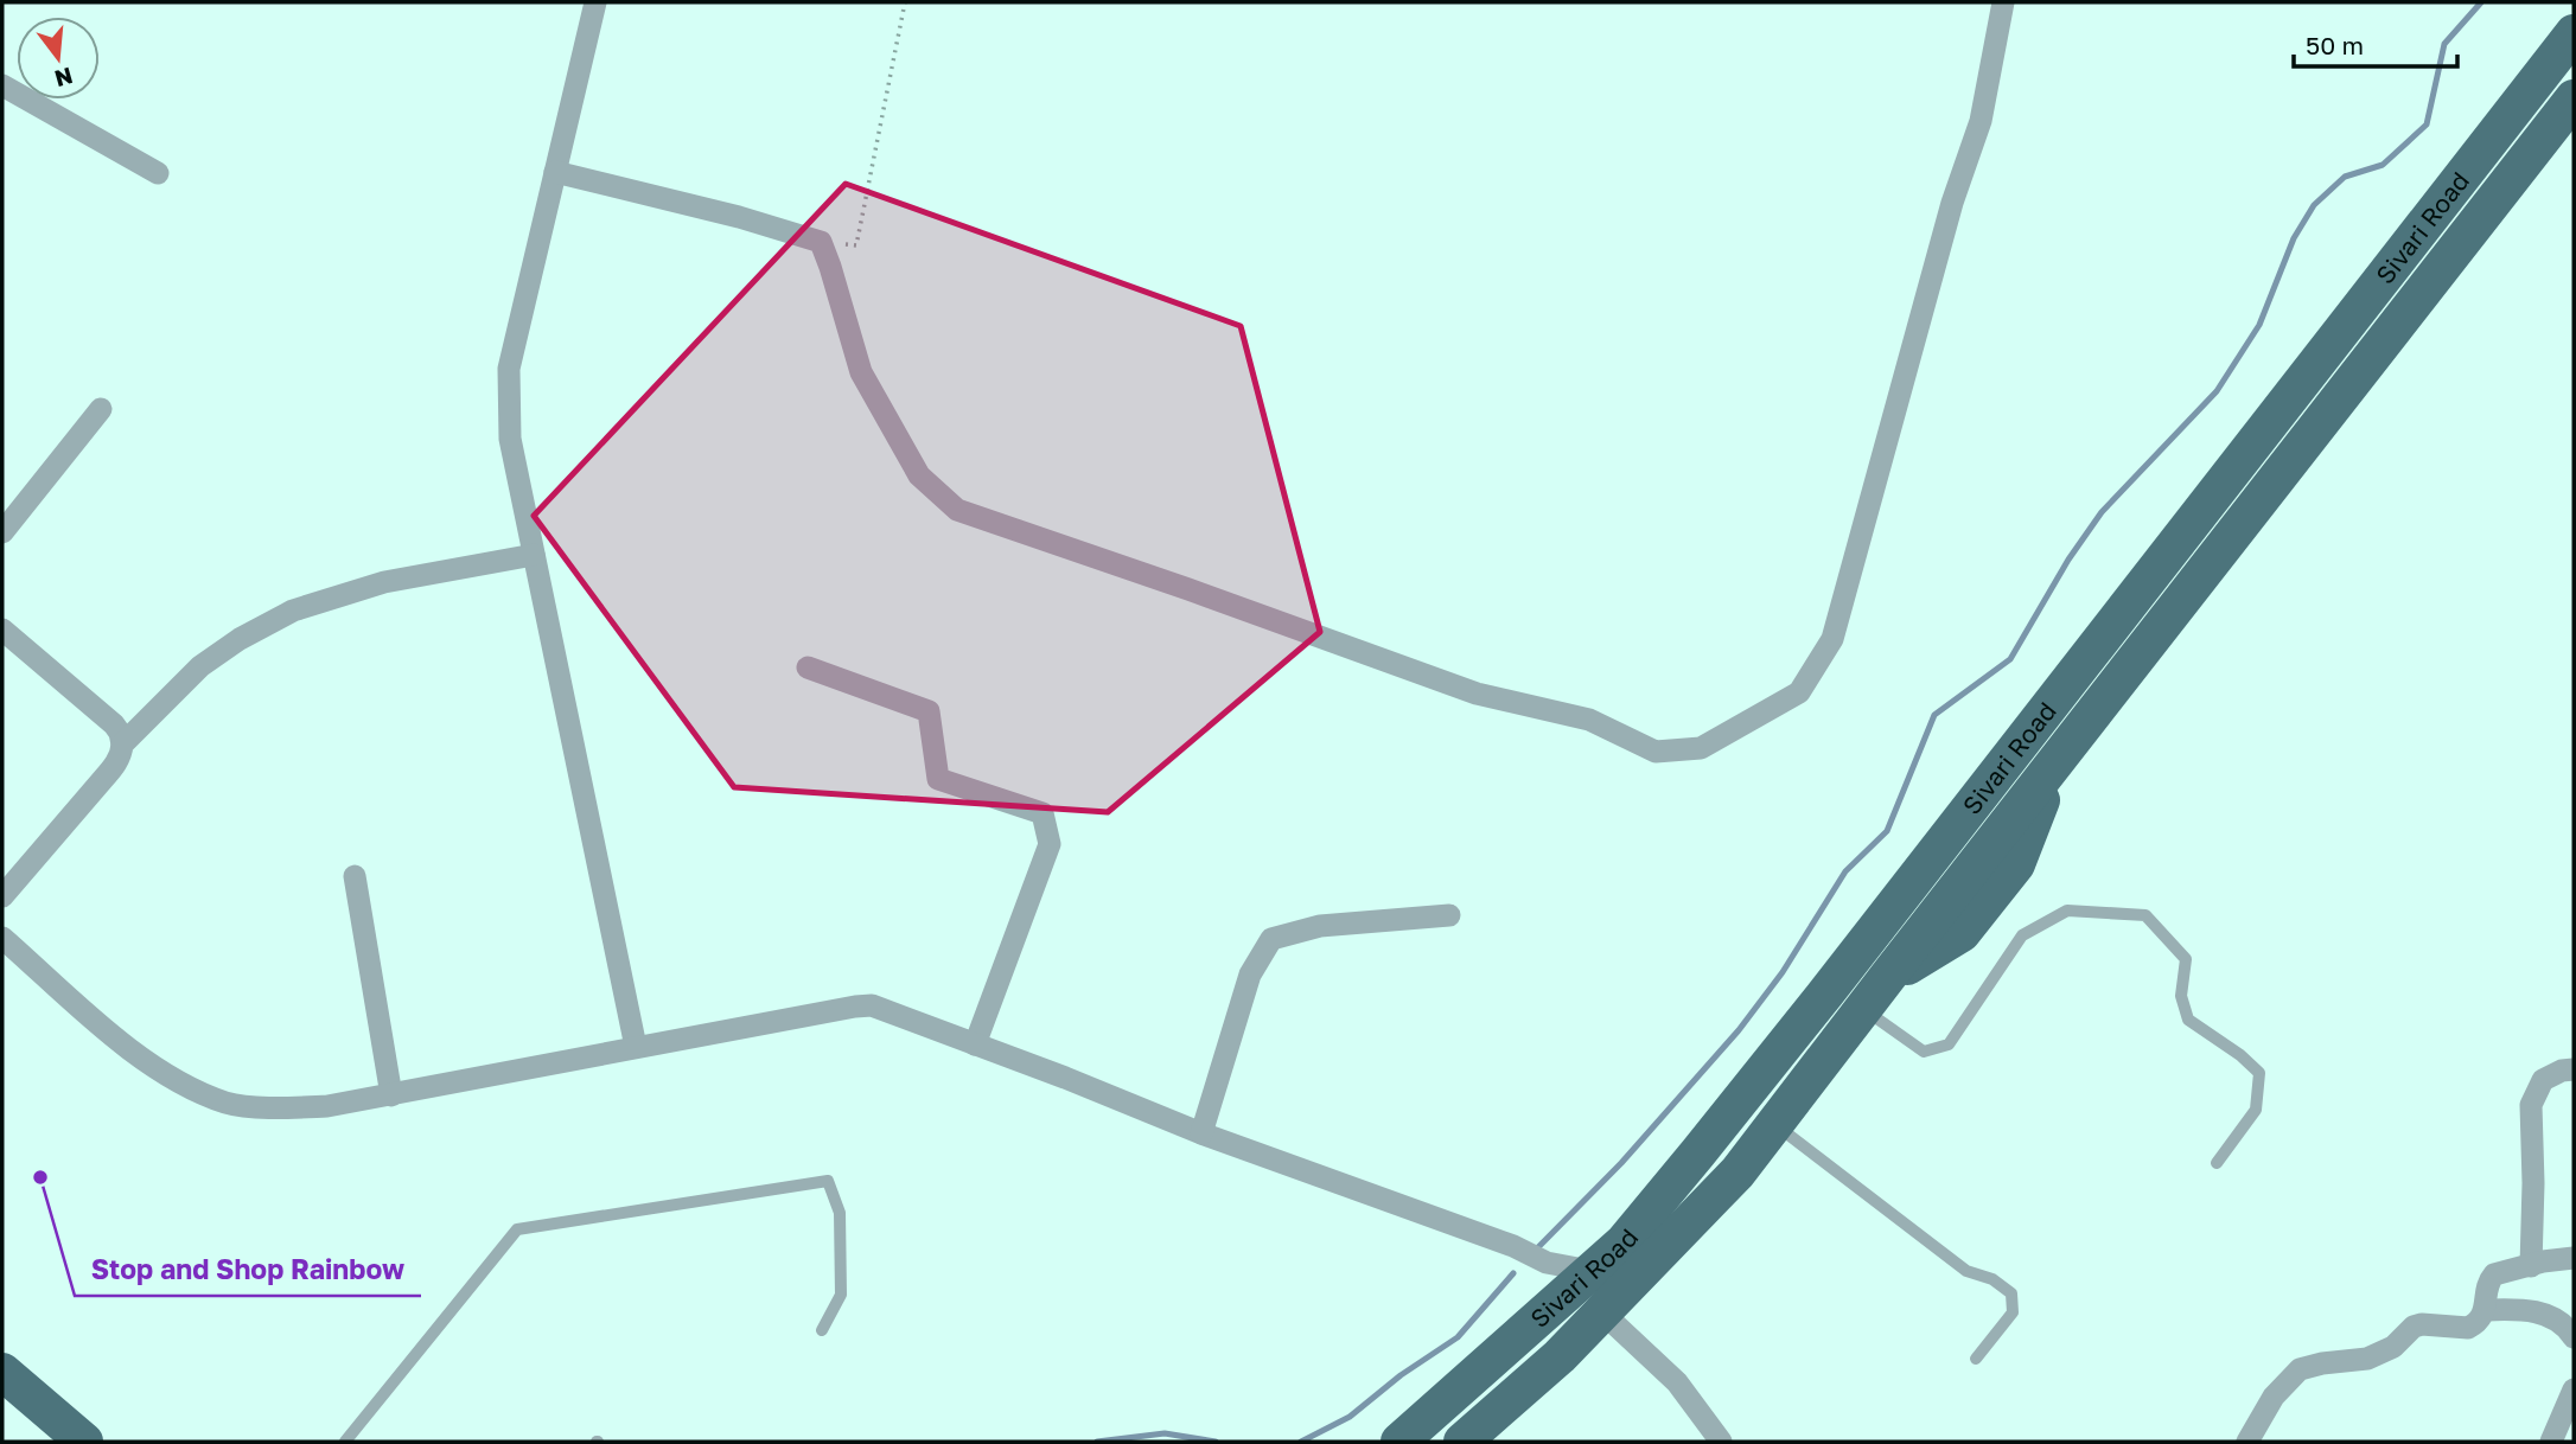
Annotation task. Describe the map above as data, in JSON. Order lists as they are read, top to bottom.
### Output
{
  "streets": {
    "main road": ["Sivari Road"]
  },
  "places": ["Stop and Shop Rainbow"],
  "scale_bar": "50 m",
  "north": "bottom"
}
